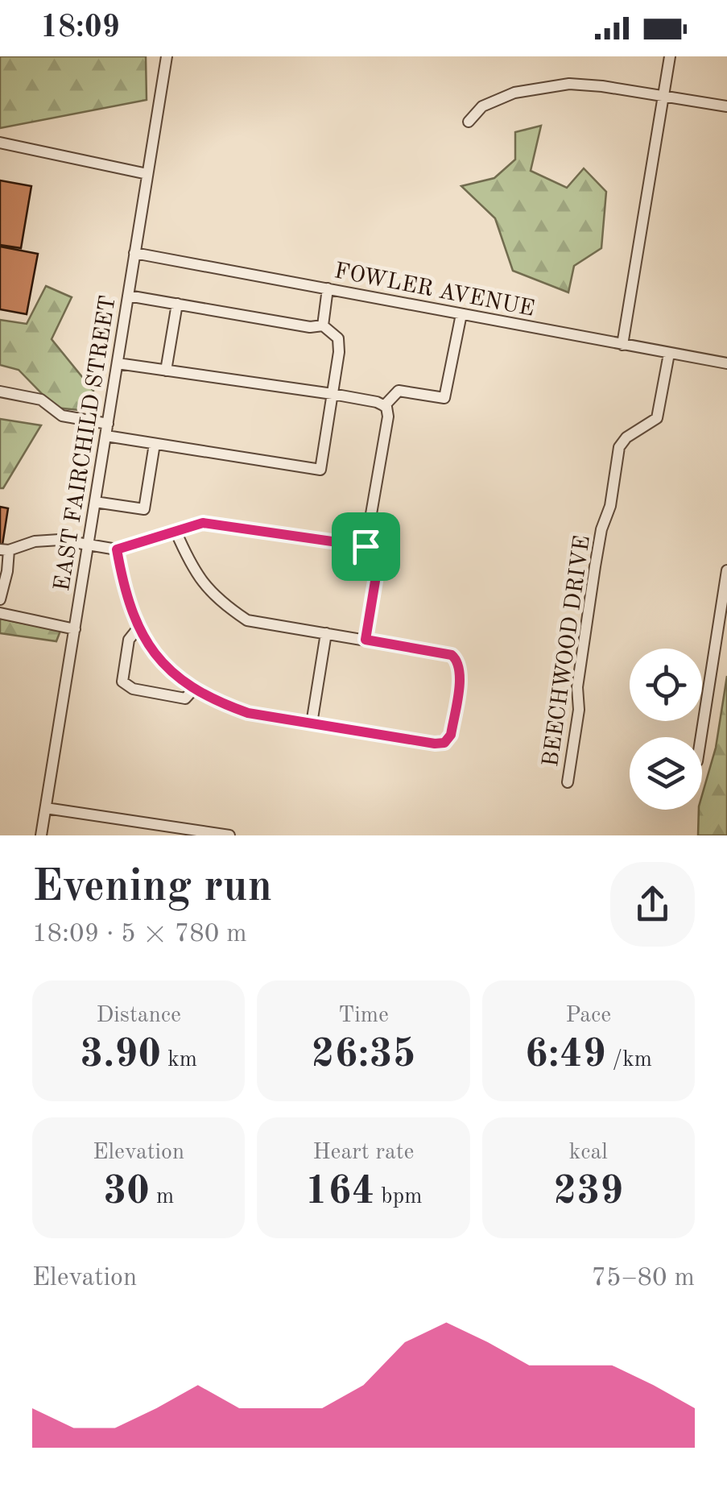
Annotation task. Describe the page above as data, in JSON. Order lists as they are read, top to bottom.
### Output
{
  "streets": {
    "street": ["FOWLER AVENUE", "EAST FAIRCHILD STREET", "BEECHWOOD DRIVE"]
  },
  "crossings": [
    ["FOWLER AVENUE", "EAST FAIRCHILD STREET"],
    ["FOWLER AVENUE", "BEECHWOOD DRIVE"]
  ],
  "page": {
    "status": "18:09",
    "heading": ["Evening run", "18:09 · 5 × 780 m"],
    "stats": [
      ["Distance", "3.90 km"],
      ["Time", "26:35"],
      ["Pace", "6:49 /km"],
      ["Elevation", "30 m"],
      ["Heart rate", "164 bpm"],
      ["kcal", "239"]
    ],
    "chart": ["Elevation", "75–80 m"]
  }
}
